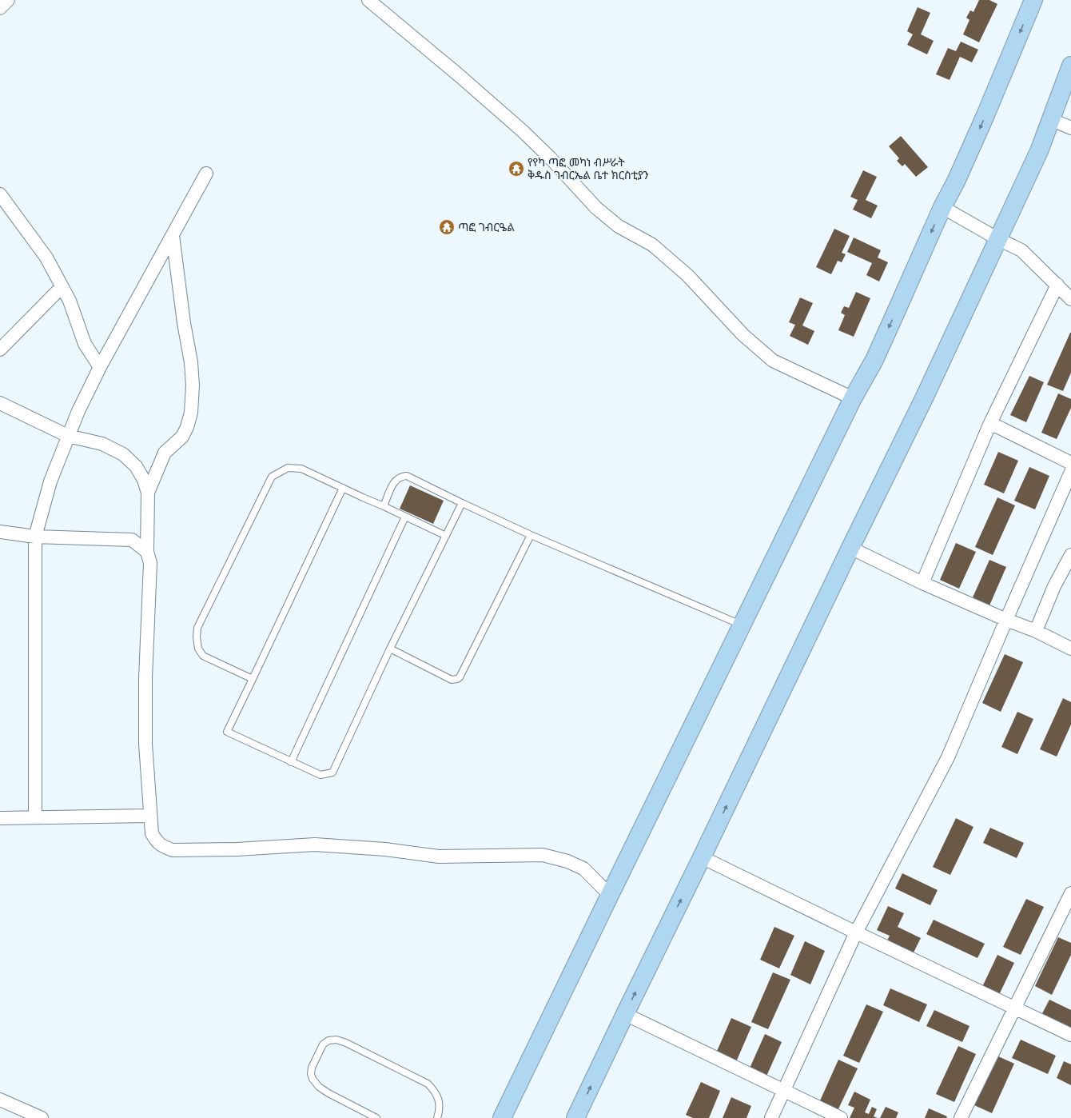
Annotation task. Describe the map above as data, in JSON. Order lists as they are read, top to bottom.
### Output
{
  "places": {
    "temple": ["የየካ ጣፎ መካነ ብሥራት ቅዱስ ገብርኤል ቤተ ክርስቲያን", "ጣፎ ገብርዔል"]
  }
}
